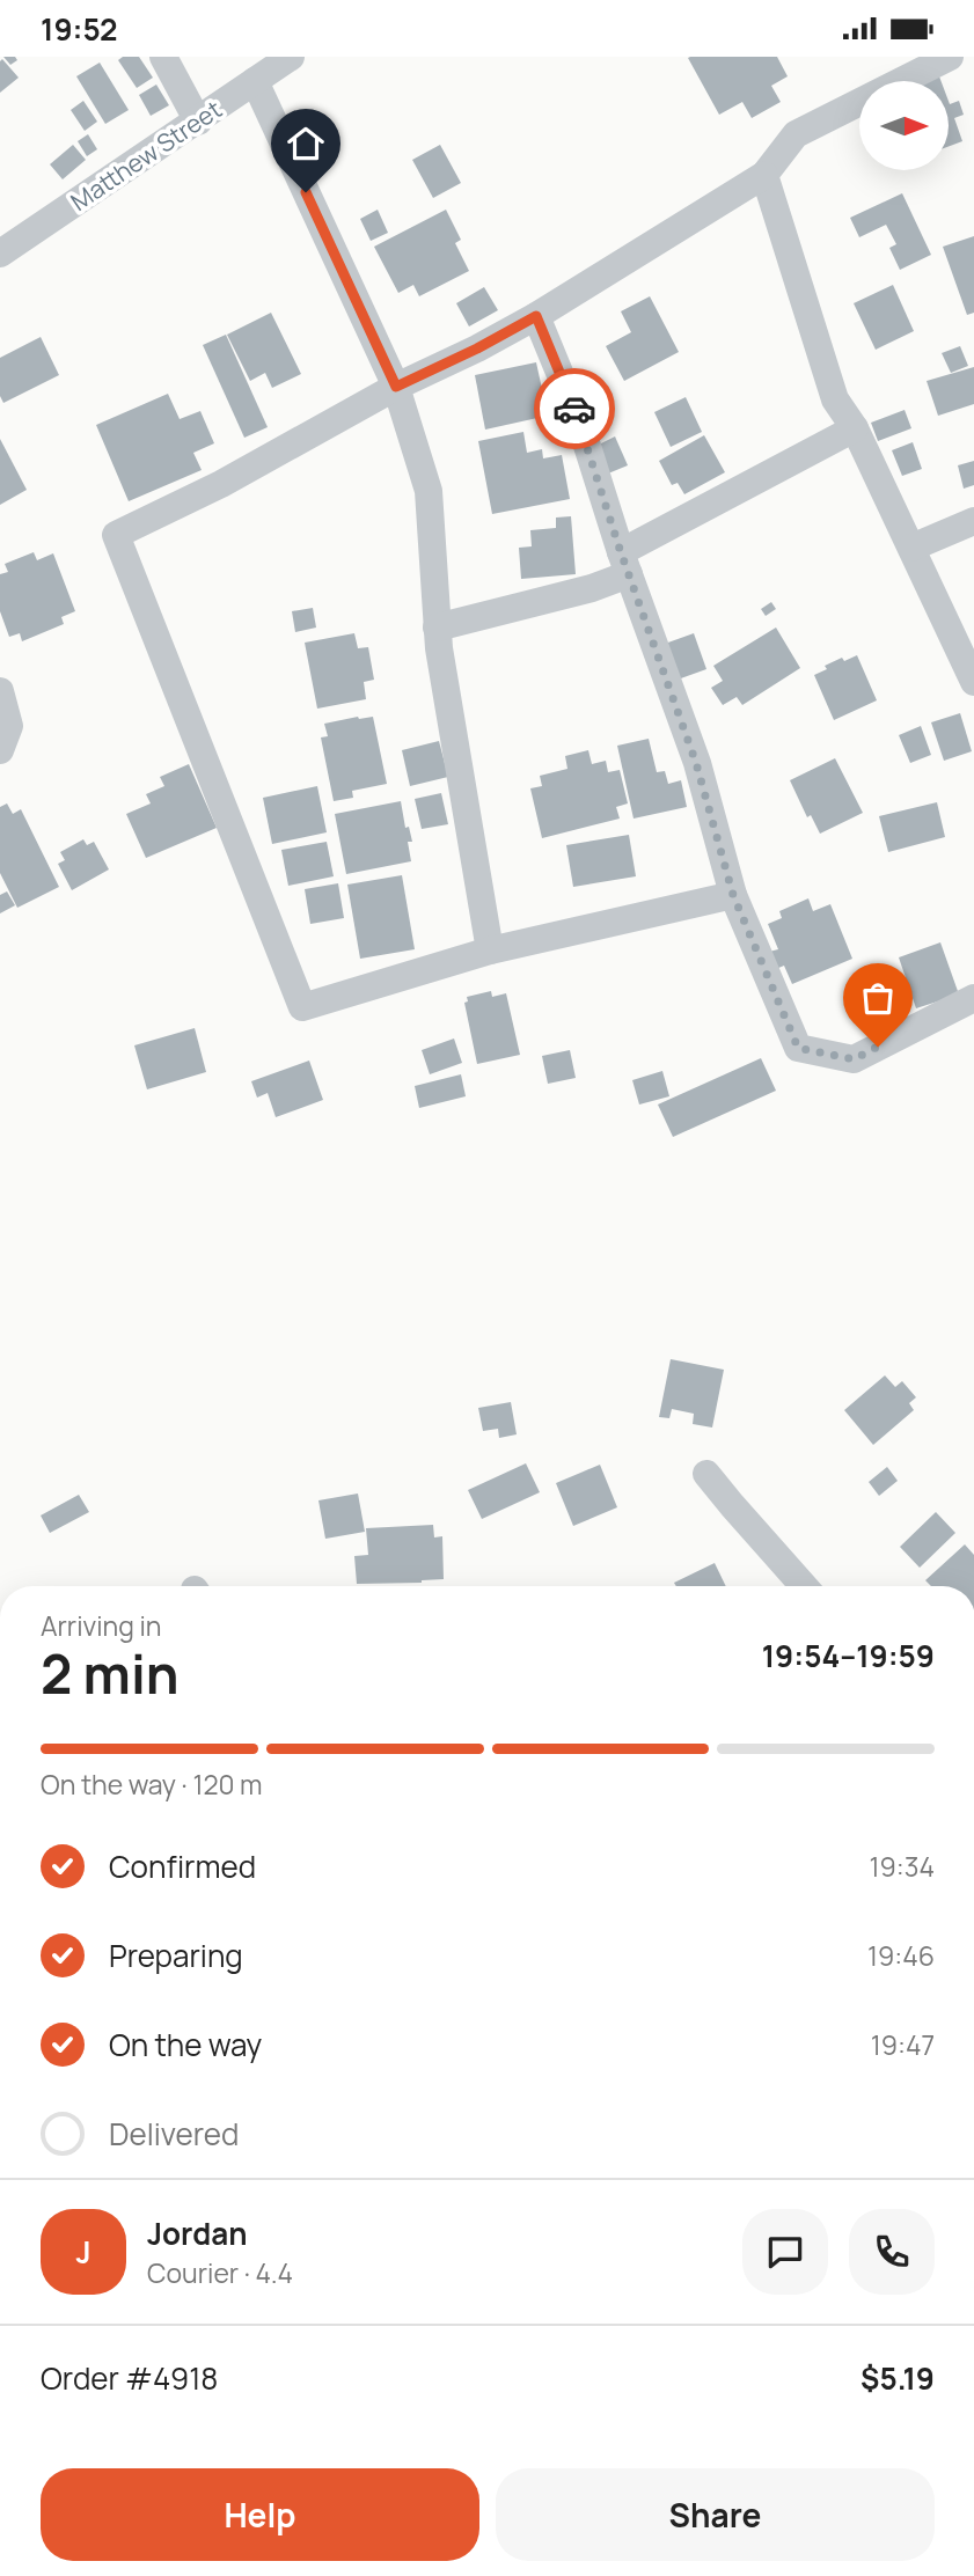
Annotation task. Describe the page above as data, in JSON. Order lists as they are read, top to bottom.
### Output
{
  "streets": {
    "street": ["Matthew Street"]
  },
  "north": "right",
  "page": {
    "status": "19:52",
    "heading": ["2 min", "Arriving in", "19:54–19:59"],
    "panel": [
      "Jordan",
      "Courier · 4.4",
      "Order #4918",
      "$5.19"
    ],
    "bar": "On the way · 120 m",
    "list": [
      ["Confirmed", "19:34"],
      ["Preparing", "19:46"],
      ["On the way", "19:47"],
      "Delivered"
    ],
    "round": "J",
    "buttons": ["Help", "Share"]
  }
}
